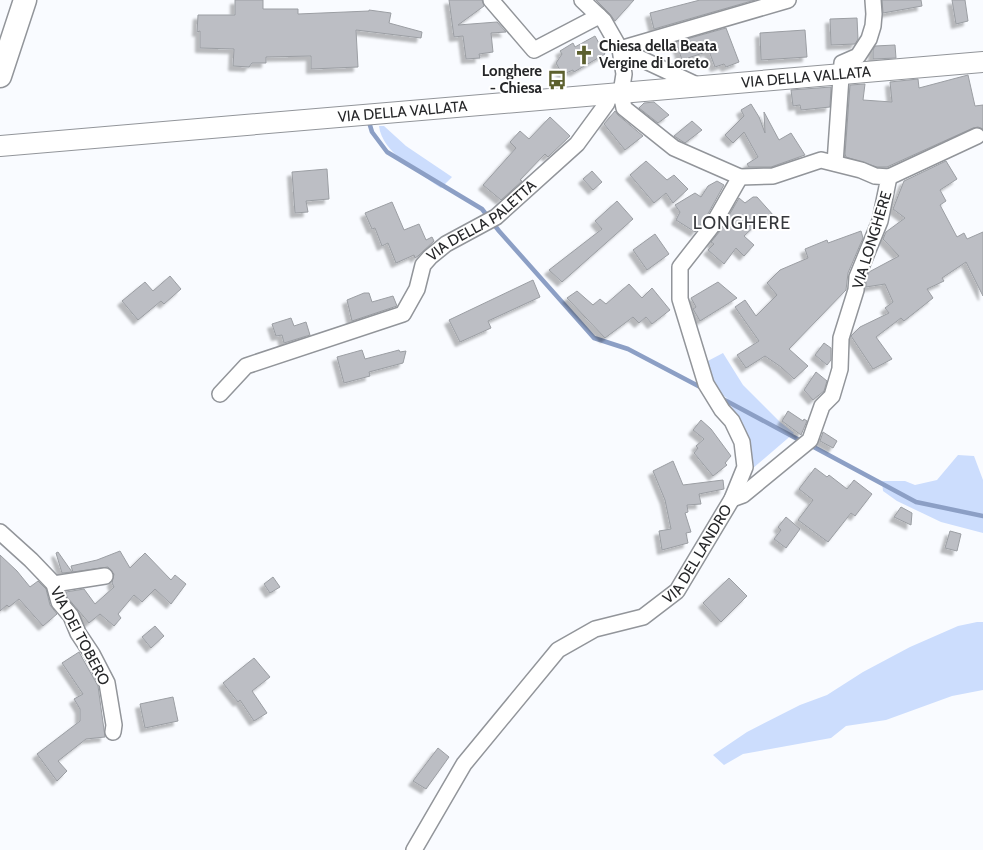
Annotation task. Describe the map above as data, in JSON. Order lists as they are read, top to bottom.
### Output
{
  "streets": {
    "main road": ["VIA DELLA VALLATA"],
    "street": [
      "VIA DELLA PALETTA",
      "VIA LONGHERE",
      "VIA DEL LANDRO",
      "VIA DEI TOBERO"
    ]
  },
  "crossings": [
    ["VIA DELLA VALLATA", "VIA DELLA PALETTA"],
    ["VIA DELLA VALLATA", "VIA LONGHERE"],
    ["VIA DELLA PALETTA", "VIA LONGHERE"],
    ["VIA LONGHERE", "VIA DEL LANDRO"]
  ],
  "districts": ["LONGHERE"],
  "places": {
    "church": ["Chiesa della Beata Vergine di Loreto"],
    "bus stop": ["Longhere - Chiesa"]
  }
}
